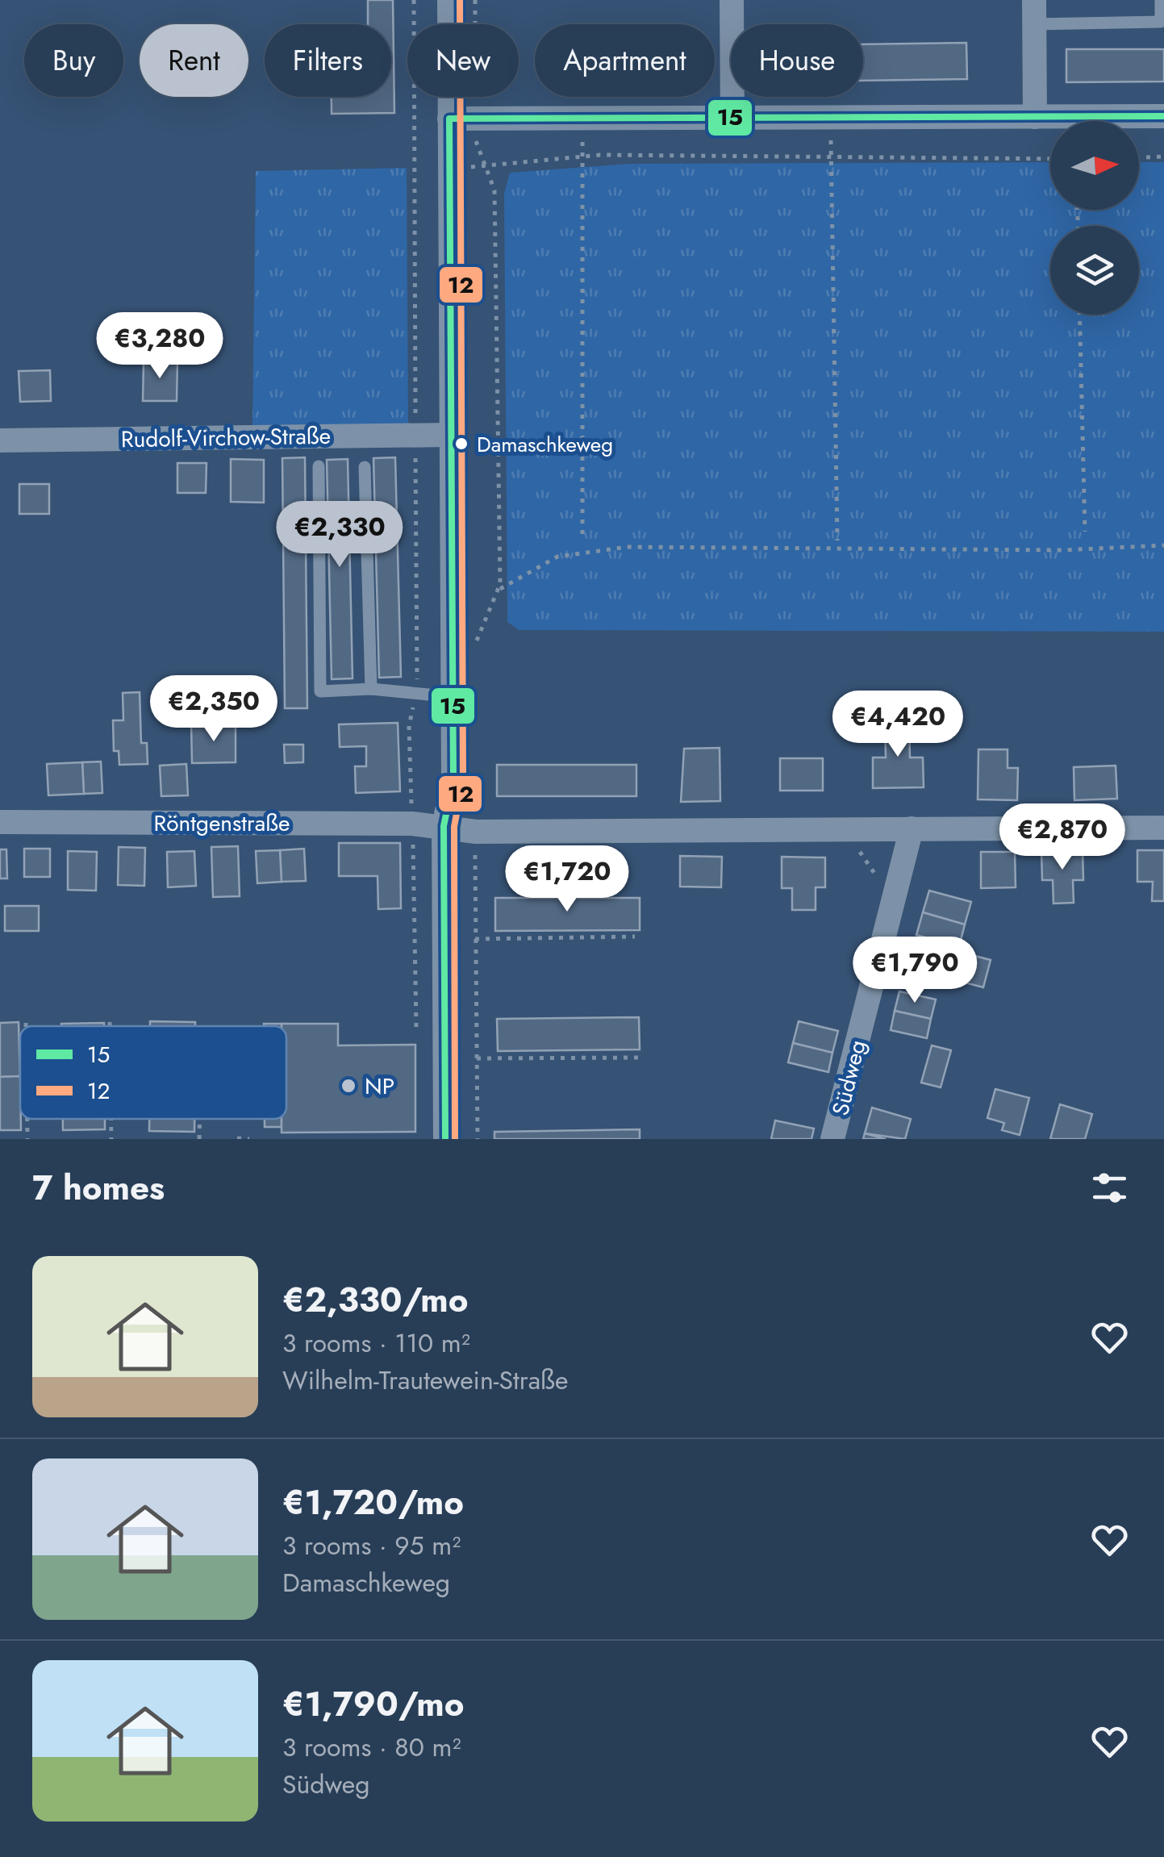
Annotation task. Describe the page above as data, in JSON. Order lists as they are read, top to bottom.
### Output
{
  "streets": {
    "street": ["Rudolf-Virchow-Straße", "Röntgenstraße", "Südweg"]
  },
  "places": ["Damaschkeweg", "NP"],
  "lines": ["transit line 12", "transit line 15"],
  "legend": ["15", "12"],
  "north": "right",
  "page": {
    "chip": [
      "Buy",
      "Rent",
      "Filters",
      "New",
      "Apartment",
      "House"
    ],
    "price": [
      "€3,280",
      "€2,330",
      "€2,350",
      "€4,420",
      "€2,870",
      "€1,720",
      "€1,790"
    ],
    "heading": "7 homes",
    "list": [
      {
        "name": "€2,330/mo",
        "note": "3 rooms · 110 m² · Wilhelm-Trautewein-Straße"
      },
      {
        "name": "€1,720/mo",
        "note": "3 rooms · 95 m² · Damaschkeweg"
      },
      {
        "name": "€1,790/mo",
        "note": "3 rooms · 80 m² · Südweg"
      }
    ]
  }
}
